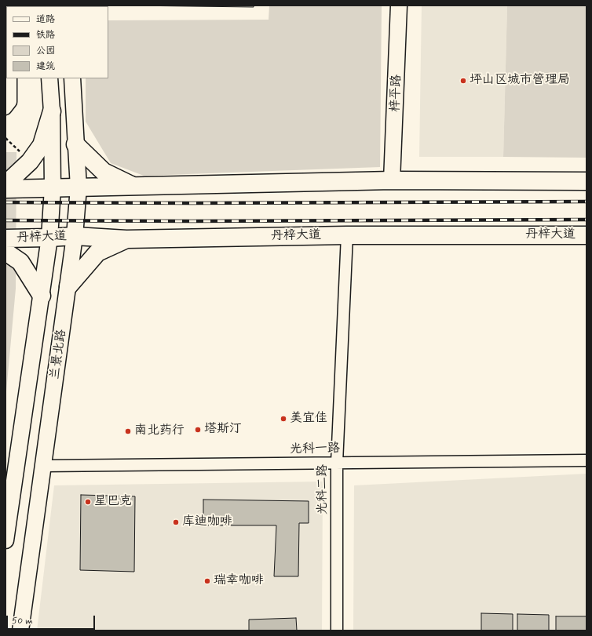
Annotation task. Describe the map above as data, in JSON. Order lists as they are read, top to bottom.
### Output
{
  "streets": {
    "main road": ["梓平路", "丹梓大道", "兰景北路"],
    "street": ["光科一路", "光科二路"]
  },
  "crossings": [
    ["丹梓大道", "兰景北路"],
    ["丹梓大道", "光科二路"],
    ["兰景北路", "光科一路"],
    ["光科一路", "光科二路"]
  ],
  "places": [
    "坪山区城市管理局",
    "美宜佳",
    "塔斯汀",
    "南北药行",
    "星巴克",
    "库迪咖啡",
    "瑞幸咖啡"
  ],
  "legend": [
    "道路",
    "铁路",
    "公园",
    "建筑"
  ],
  "scale_bar": "50 m"
}
